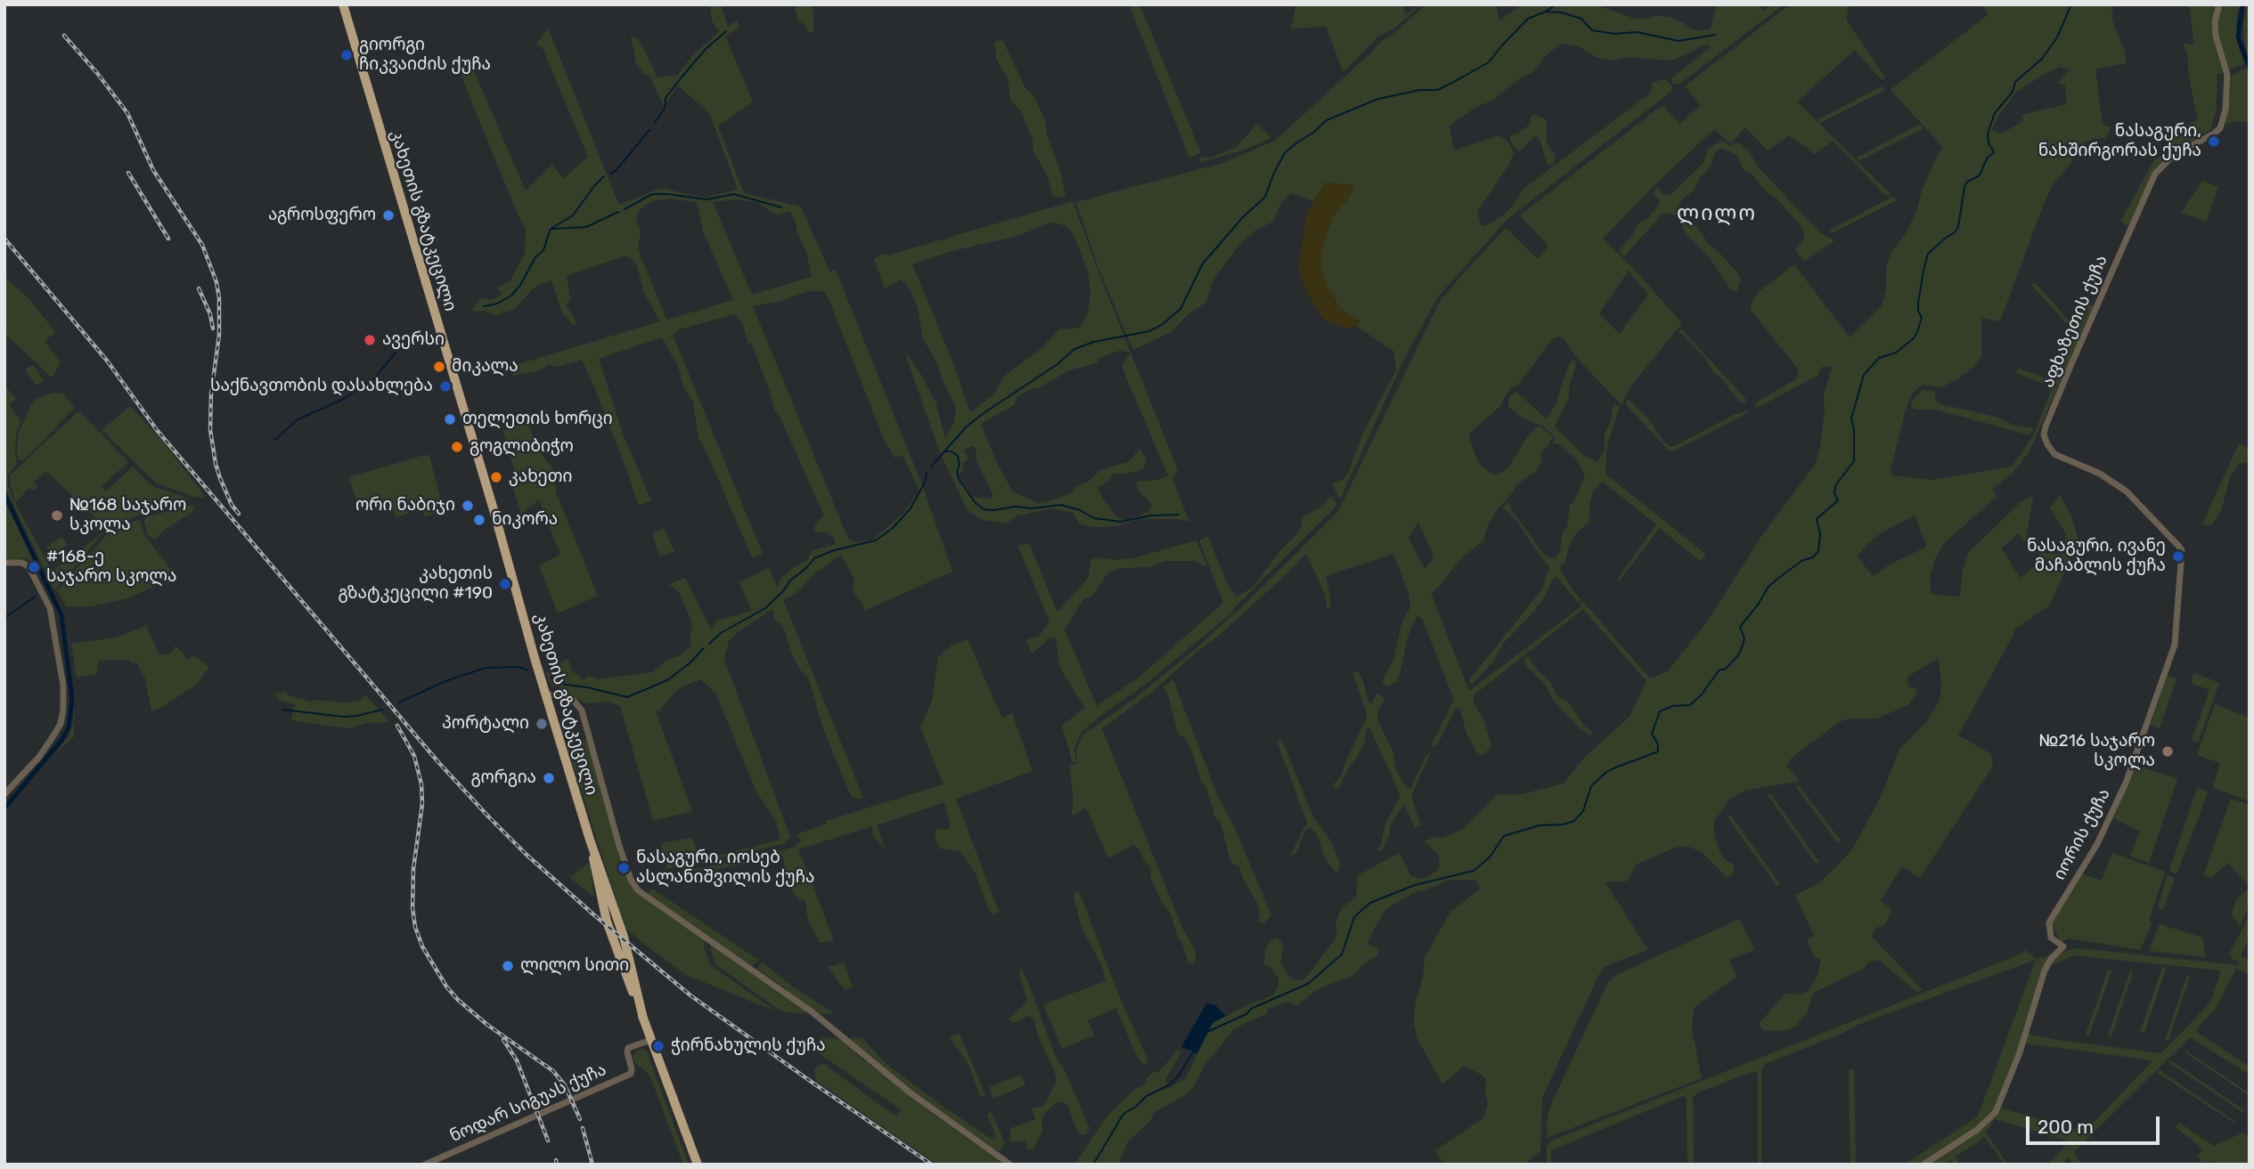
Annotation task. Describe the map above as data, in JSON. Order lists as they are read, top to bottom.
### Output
{
  "streets": {
    "highway": ["კახეთის გზატკეცილი"],
    "street": ["აფხაზეთის ქუჩა", "იორის ქუჩა", "ნოდარ სიგუას ქუჩა"]
  },
  "crossings": [
    ["კახეთის გზატკეცილი", "ნოდარ სიგუას ქუჩა"],
    ["აფხაზეთის ქუჩა", "იორის ქუჩა"]
  ],
  "districts": ["ლილო"],
  "places": [
    "გიორგი ჩიკვაიძის ქუჩა",
    "ნასაგური, ნახშირგორას ქუჩა",
    "აგროსფერო",
    "ავერსი",
    "მიკალა",
    "საქნავთობის დასახლება",
    "თელეთის ხორცი",
    "გოგლიბიჭო",
    "კახეთი",
    "ორი ნაბიჯი",
    "№168 საჯარო სკოლა",
    "ნიკორა",
    "ნასაგური, ივანე მაჩაბლის ქუჩა",
    "#168-ე საჯარო სკოლა",
    "კახეთის გზატკეცილი #190",
    "პორტალი",
    "№216 საჯარო სკოლა",
    "გორგია",
    "ნასაგური, იოსებ ასლანიშვილის ქუჩა",
    "ლილო სითი",
    "ჭირნახულის ქუჩა"
  ],
  "scale_bar": "200 m"
}
